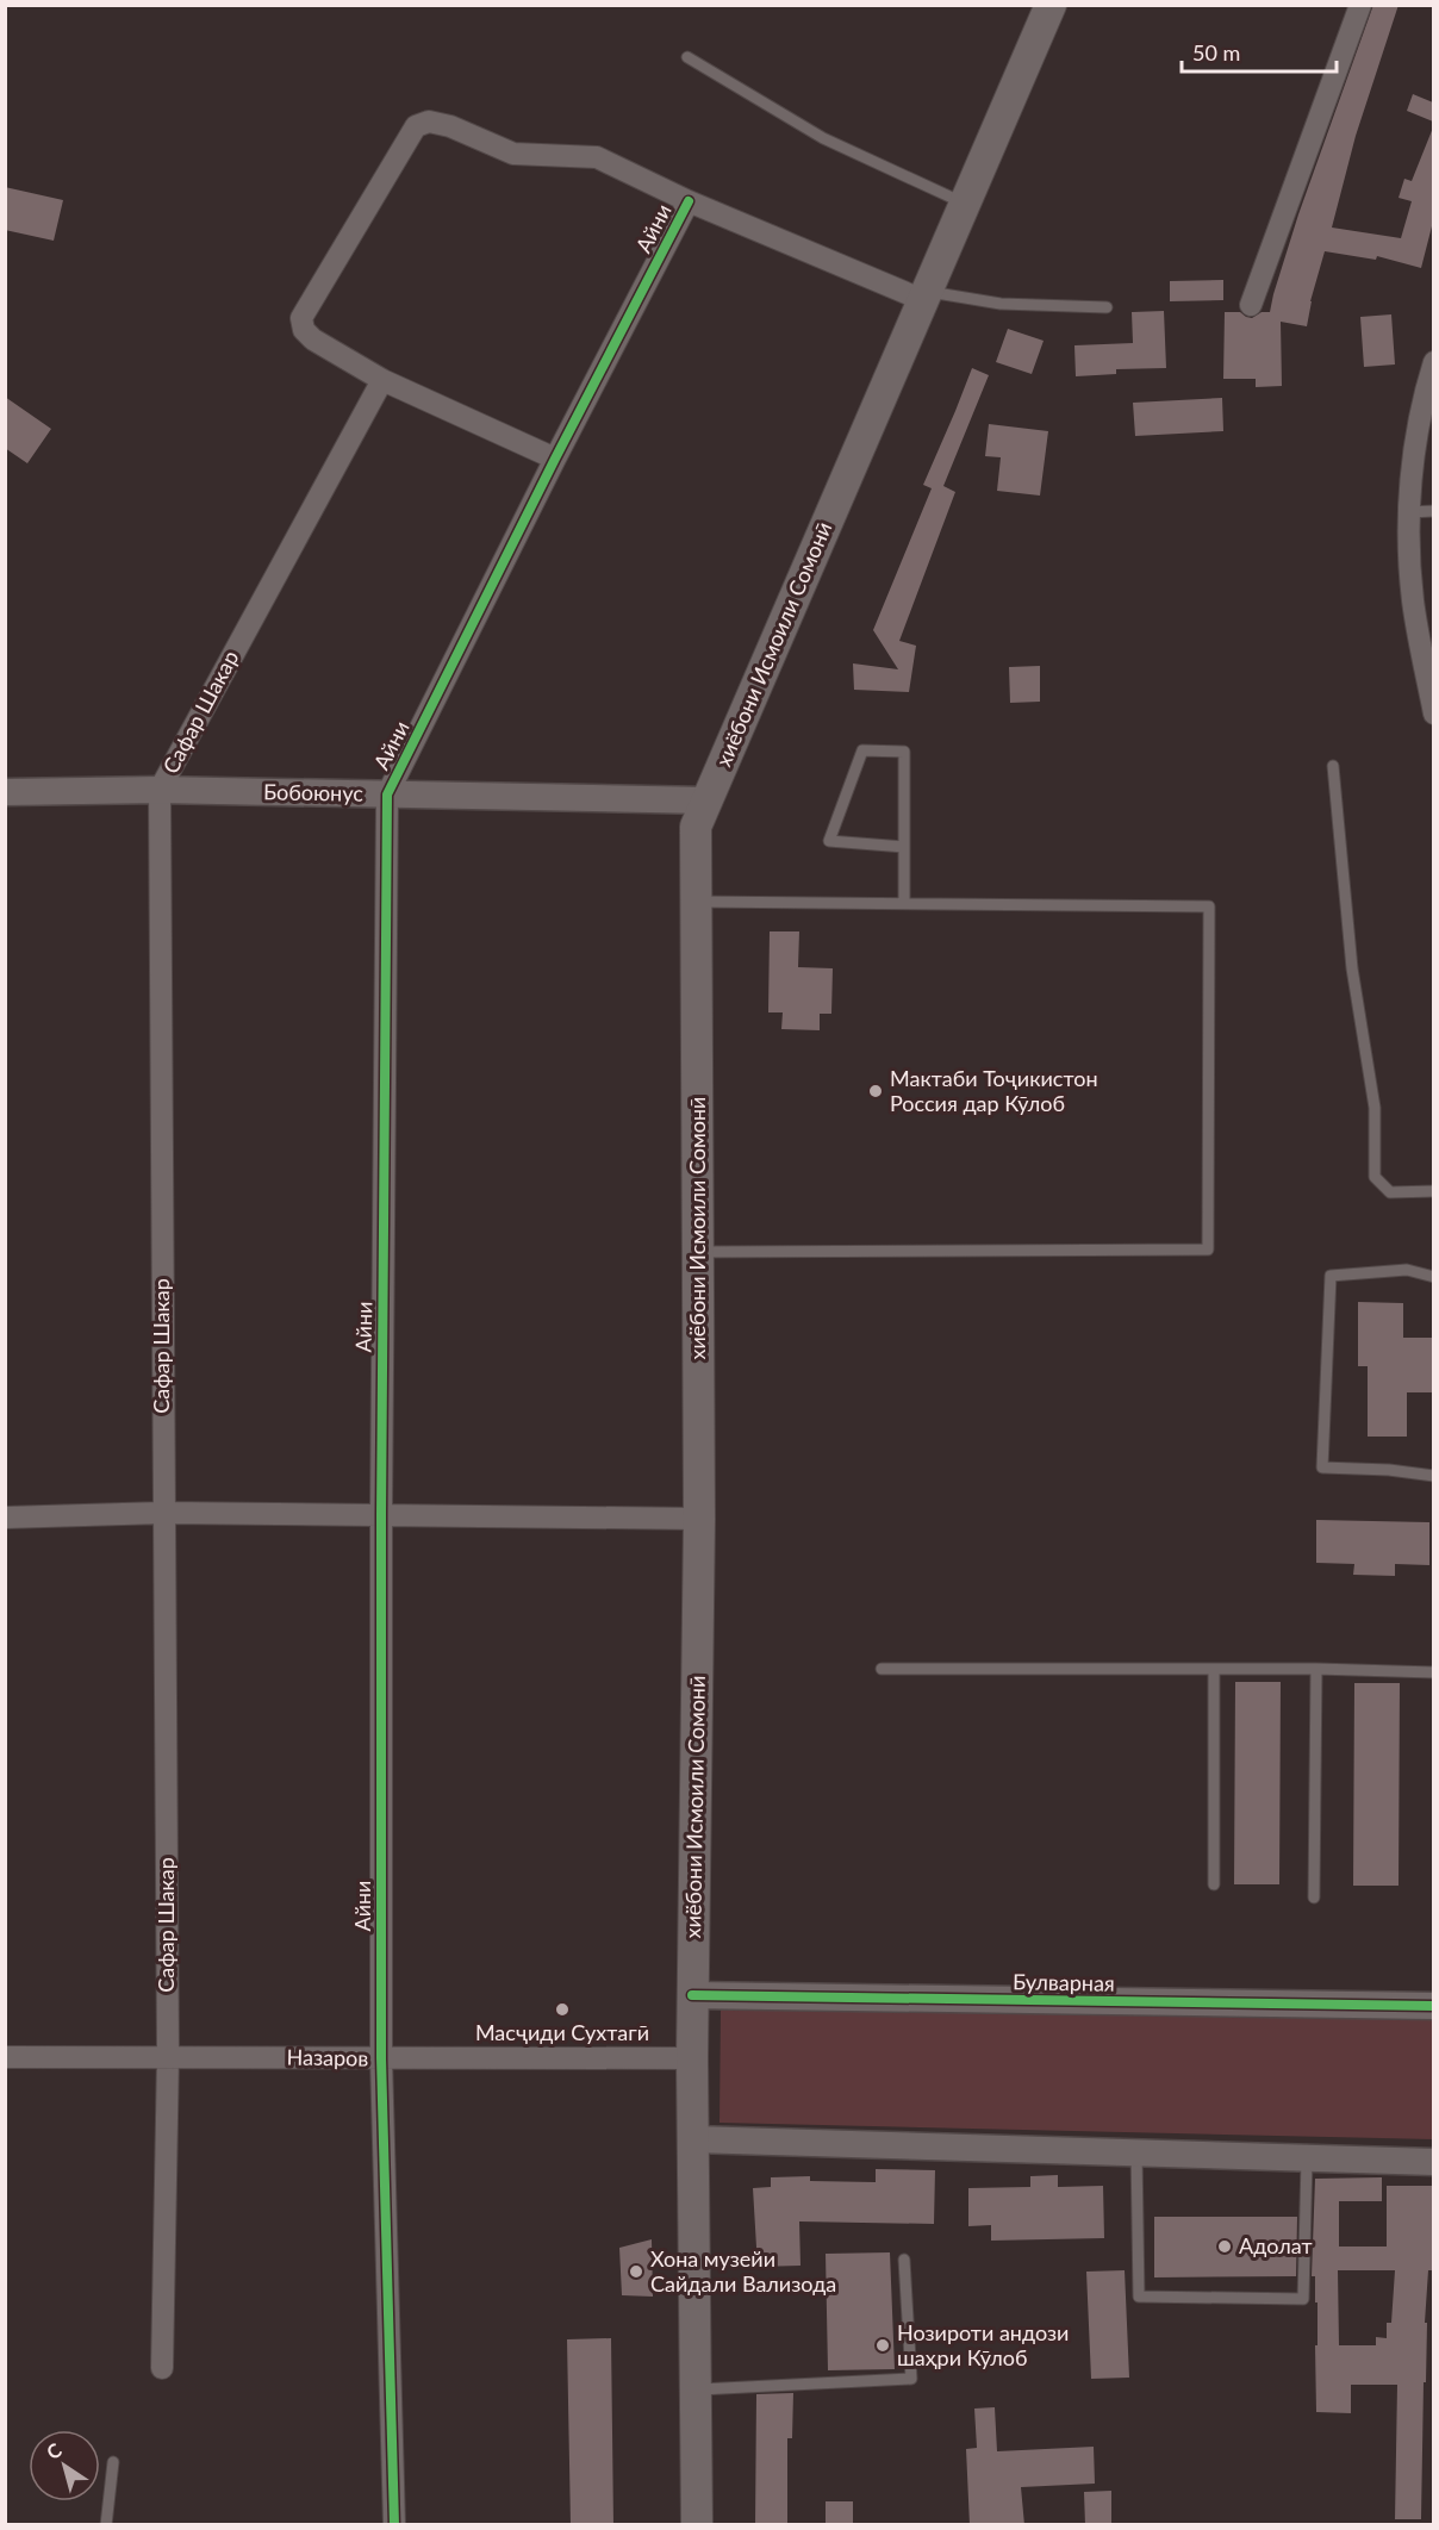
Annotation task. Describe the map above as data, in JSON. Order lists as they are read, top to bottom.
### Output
{
  "streets": {
    "main road": ["хиёбони Исмоили Сомонӣ"],
    "street": [
      "Айни",
      "Сафар Шакар",
      "Бобоюнус",
      "Булварная",
      "Назаров"
    ]
  },
  "crossings": [
    ["Айни", "Бобоюнус"],
    ["Айни", "Назаров"],
    ["хиёбони Исмоили Сомонӣ", "Бобоюнус"],
    ["хиёбони Исмоили Сомонӣ", "Булварная"],
    ["хиёбони Исмоили Сомонӣ", "Назаров"],
    ["Сафар Шакар", "Бобоюнус"],
    ["Сафар Шакар", "Назаров"]
  ],
  "places": [
    "Мактаби Тоҷикистон Россия дар Кӯлоб",
    "Масҷиди Сухтагӣ",
    "Адолат",
    "Хона музейи Сайдали Вализода",
    "Нозироти андози шаҳри Кӯлоб"
  ],
  "scale_bar": "50 m",
  "north": "top left"
}
